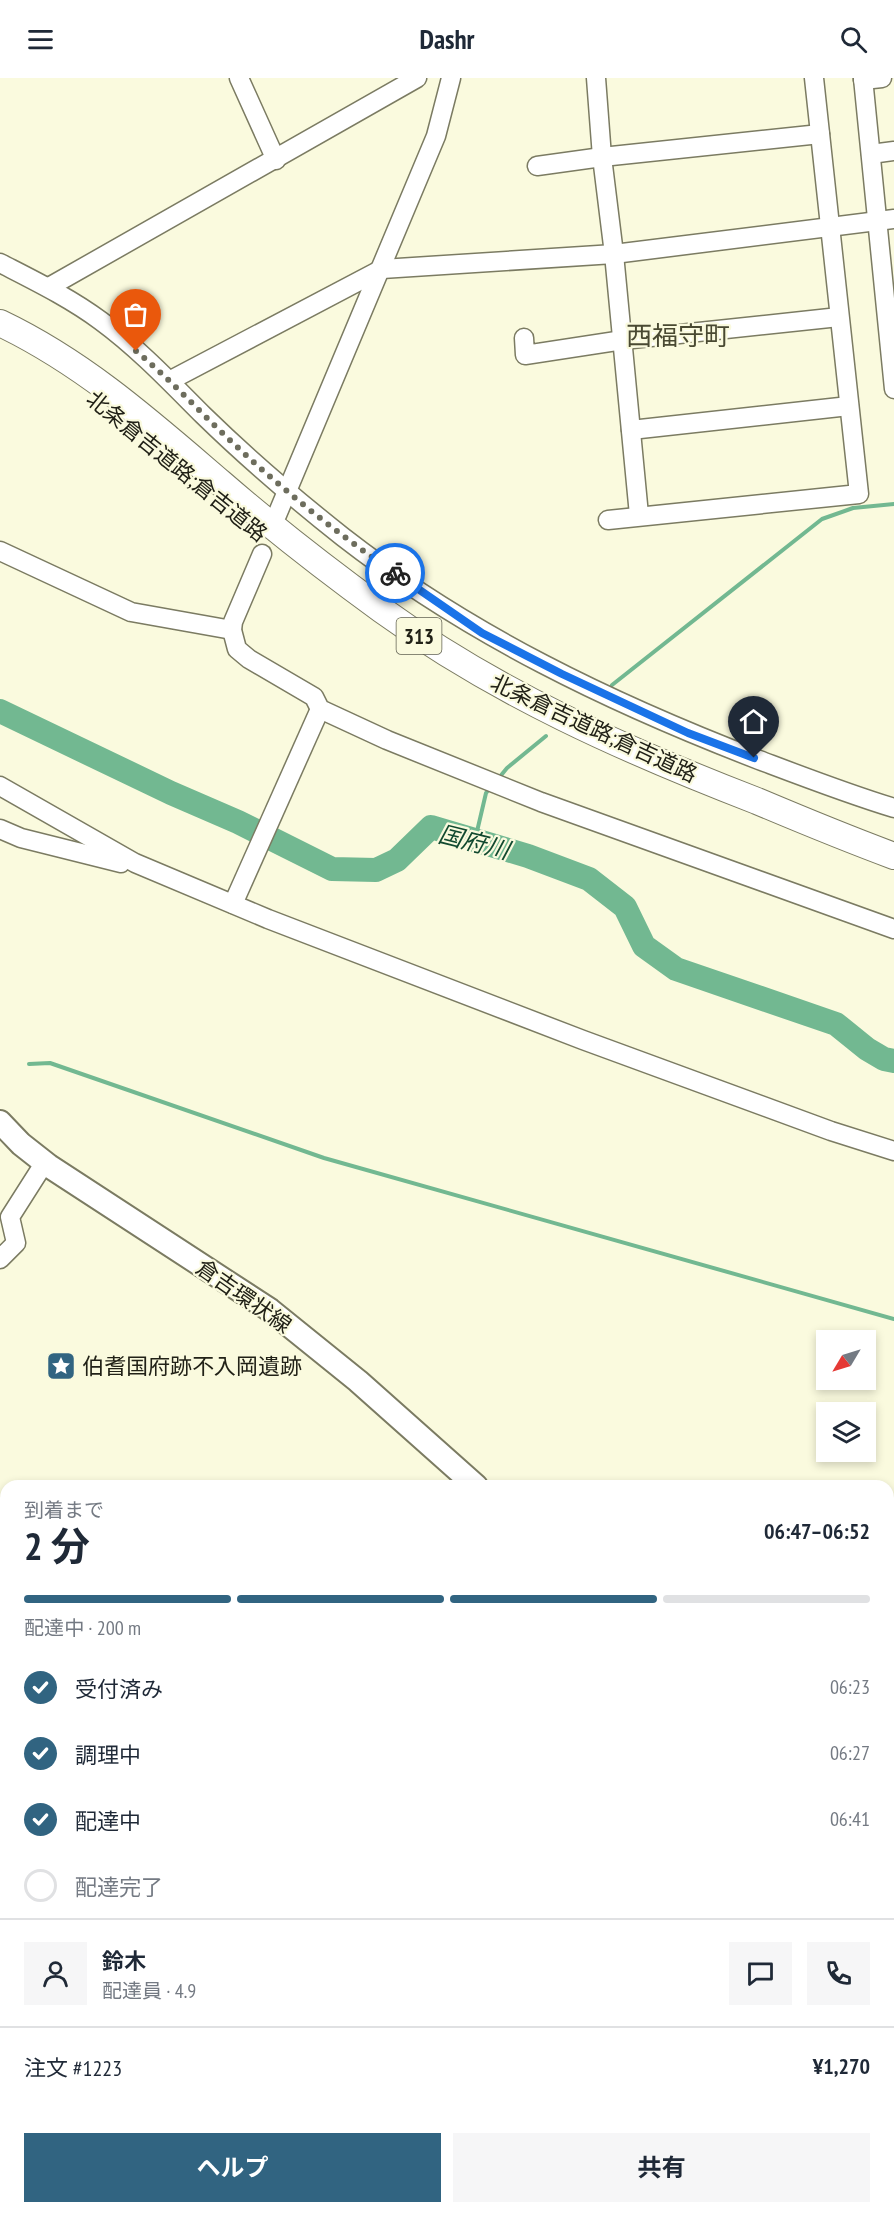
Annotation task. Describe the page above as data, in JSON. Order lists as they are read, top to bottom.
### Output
{
  "streets": {
    "highway": ["北条倉吉道路;倉吉道路", "313"],
    "main road": ["倉吉環状線"]
  },
  "districts": ["西福守町"],
  "water": ["国府川"],
  "places": {
    "place": ["伯耆国府跡不入岡遺跡"]
  },
  "north": "bottom left",
  "page": {
    "header": "Dashr",
    "heading": ["2 分", "到着まで", "06:47–06:52"],
    "panel": [
      "鈴木",
      "配達員 · 4.9",
      "注文 #1223",
      "¥1,270"
    ],
    "bar": "配達中 · 200 m",
    "list": [
      ["受付済み", "06:23"],
      ["調理中", "06:27"],
      ["配達中", "06:41"],
      "配達完了"
    ],
    "buttons": ["ヘルプ", "共有"]
  }
}
